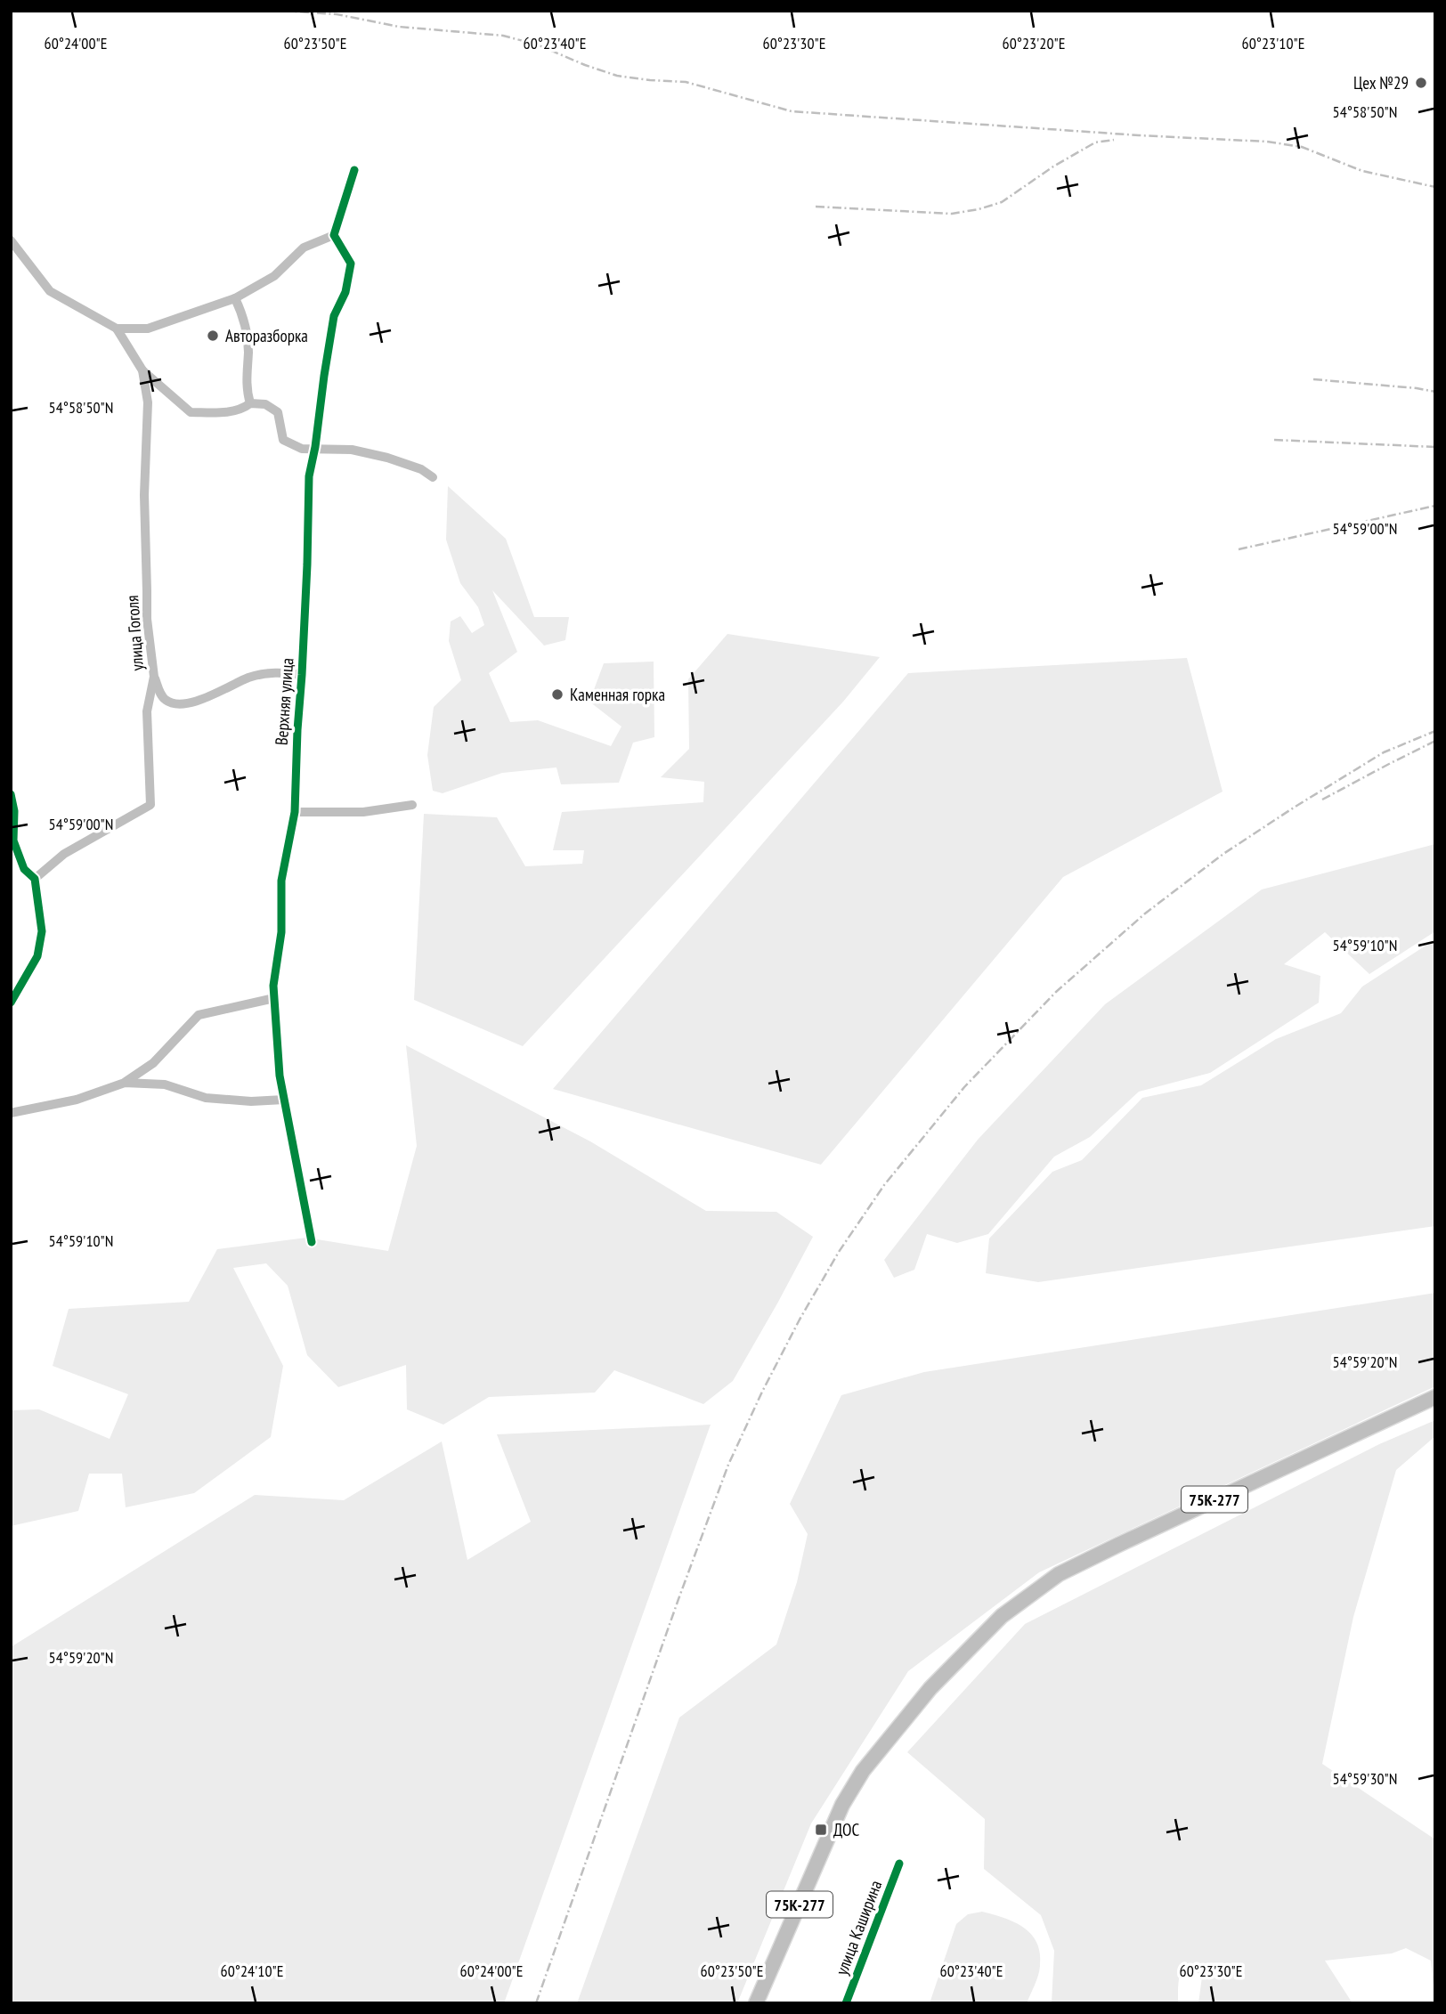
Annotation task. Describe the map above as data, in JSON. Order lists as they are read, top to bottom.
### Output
{
  "streets": {
    "main road": ["75К-277"],
    "street": ["улица Гоголя", "Верхняя улица", "улица Каширина"]
  },
  "places": {
    "other": ["Цех №29", "Авторазборка", "Каменная горка"],
    "transit": ["ДОС"]
  },
  "coordinates": [
    "60°24'00\"E",
    "60°23'50\"E",
    "60°23'40\"E",
    "60°23'30\"E",
    "60°23'20\"E",
    "60°23'10\"E",
    "54°58'50\"N",
    "54°59'00\"N",
    "54°59'10\"N",
    "54°59'20\"N",
    "54°59'30\"N",
    "60°24'10\"E"
  ]
}
